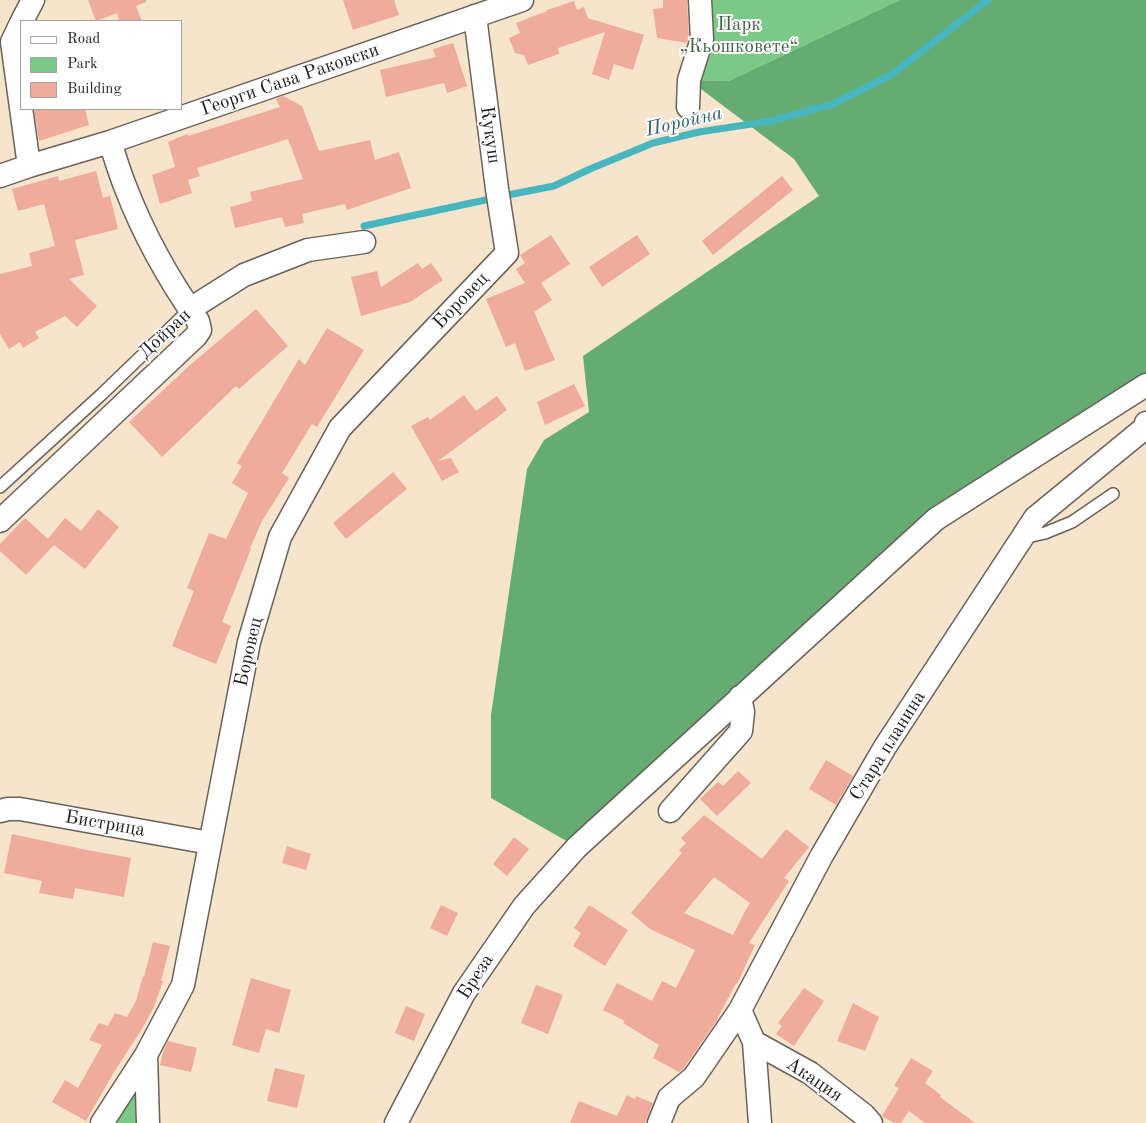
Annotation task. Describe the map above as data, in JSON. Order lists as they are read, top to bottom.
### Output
{
  "streets": {
    "street": [
      "Георги Сава Раковски",
      "Кукуш",
      "Боровец",
      "Дойран",
      "Стара планина",
      "Бистрица",
      "Бреза",
      "Акация"
    ]
  },
  "crossings": [
    ["Георги Сава Раковски", "Кукуш"],
    ["Кукуш", "Боровец"],
    ["Боровец", "Бистрица"]
  ],
  "water": ["Поройна"],
  "parks": ["Парк „Кьошковете“"],
  "legend": ["Road", "Park", "Building"]
}
